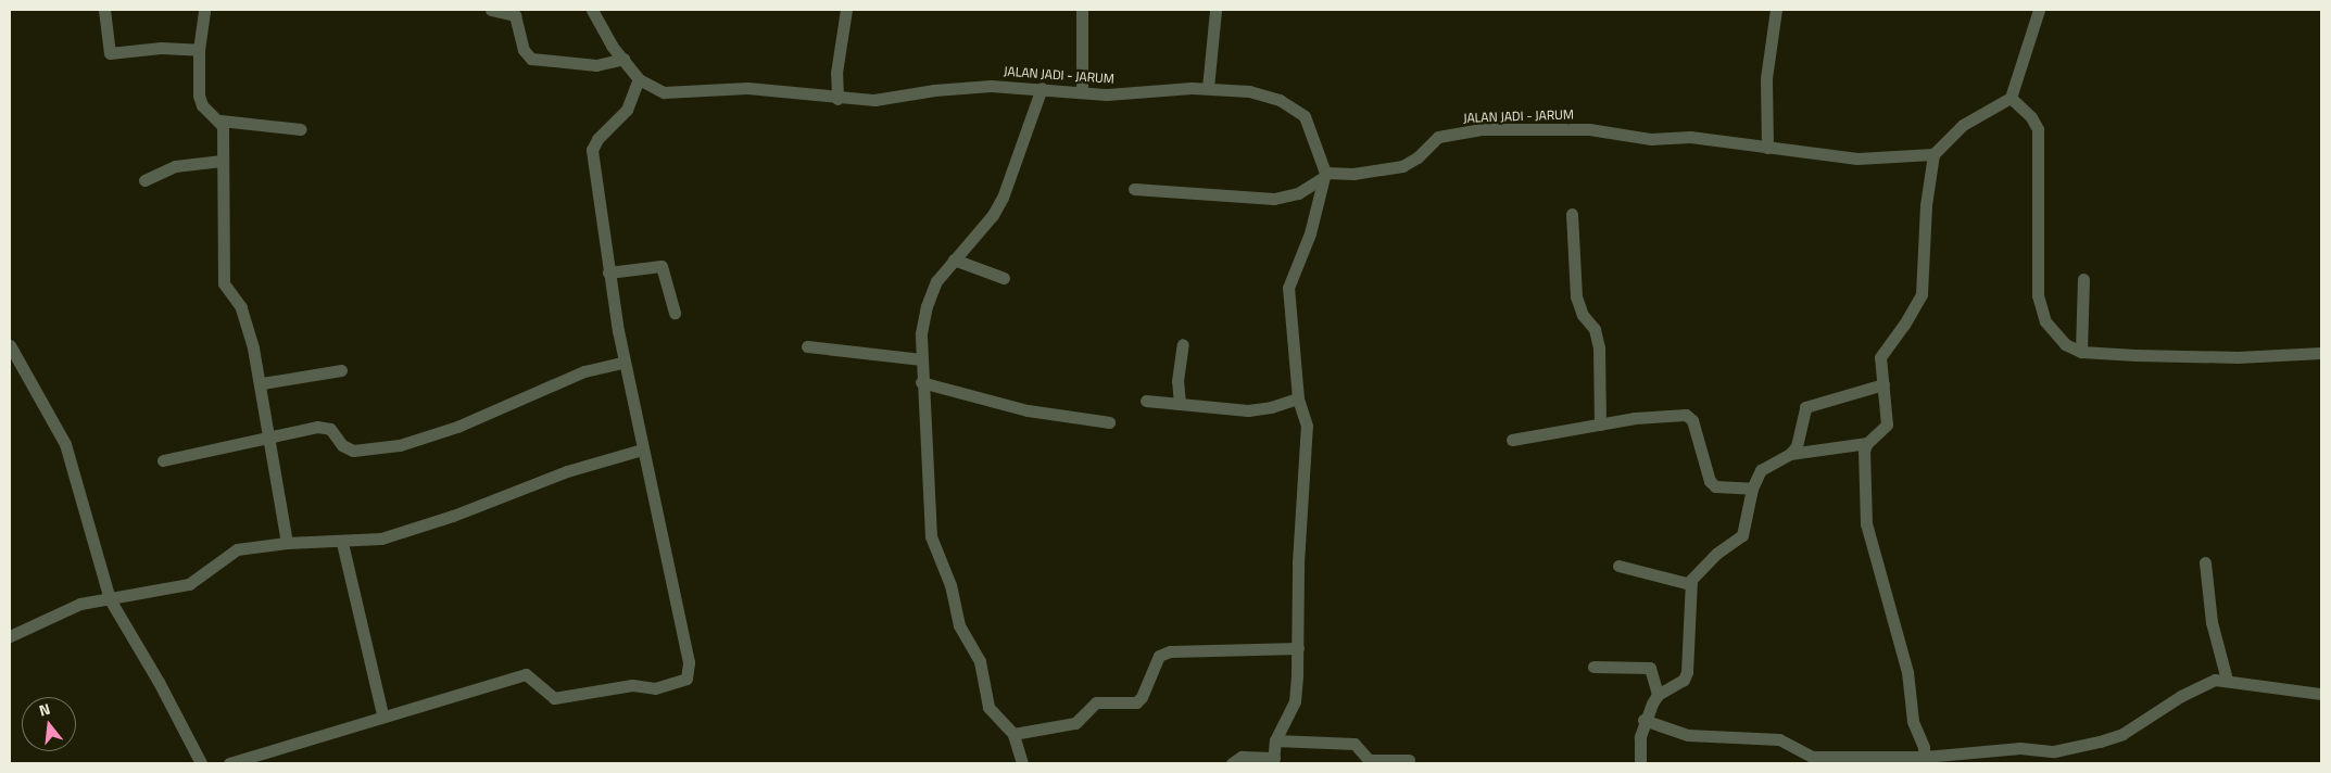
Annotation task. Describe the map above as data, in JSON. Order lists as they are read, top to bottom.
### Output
{
  "streets": {
    "street": ["JALAN JADI - JARUM"]
  },
  "north": "top"
}
